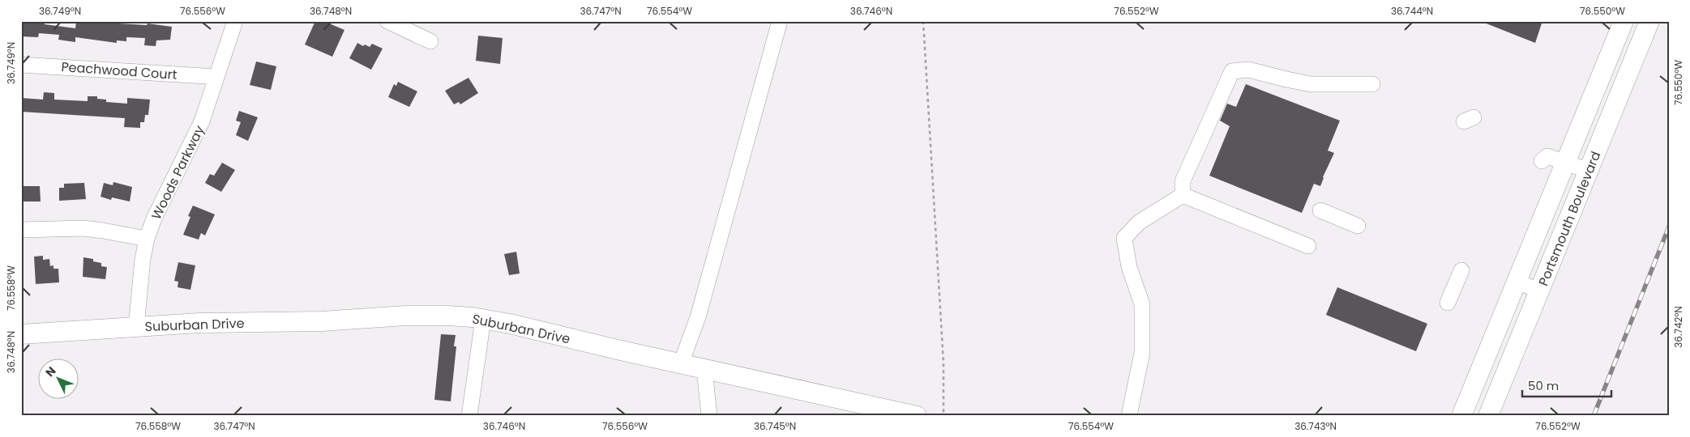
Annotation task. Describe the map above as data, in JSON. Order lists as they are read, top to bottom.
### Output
{
  "streets": {
    "main road": ["Portsmouth Boulevard", "Suburban Drive"],
    "street": ["Peachwood Court", "Woods Parkway"]
  },
  "crossings": [
    ["Peachwood Court", "Woods Parkway"],
    ["Woods Parkway", "Suburban Drive"]
  ],
  "scale_bar": "50 m",
  "north": "top left",
  "coordinates": [
    "36.749°N",
    "76.556°W",
    "36.748°N",
    "36.747°N",
    "76.554°W",
    "36.746°N",
    "76.552°W",
    "36.744°N",
    "76.550°W",
    "76.558°W",
    "36.742°N",
    "36.745°N",
    "36.743°N"
  ]
}
